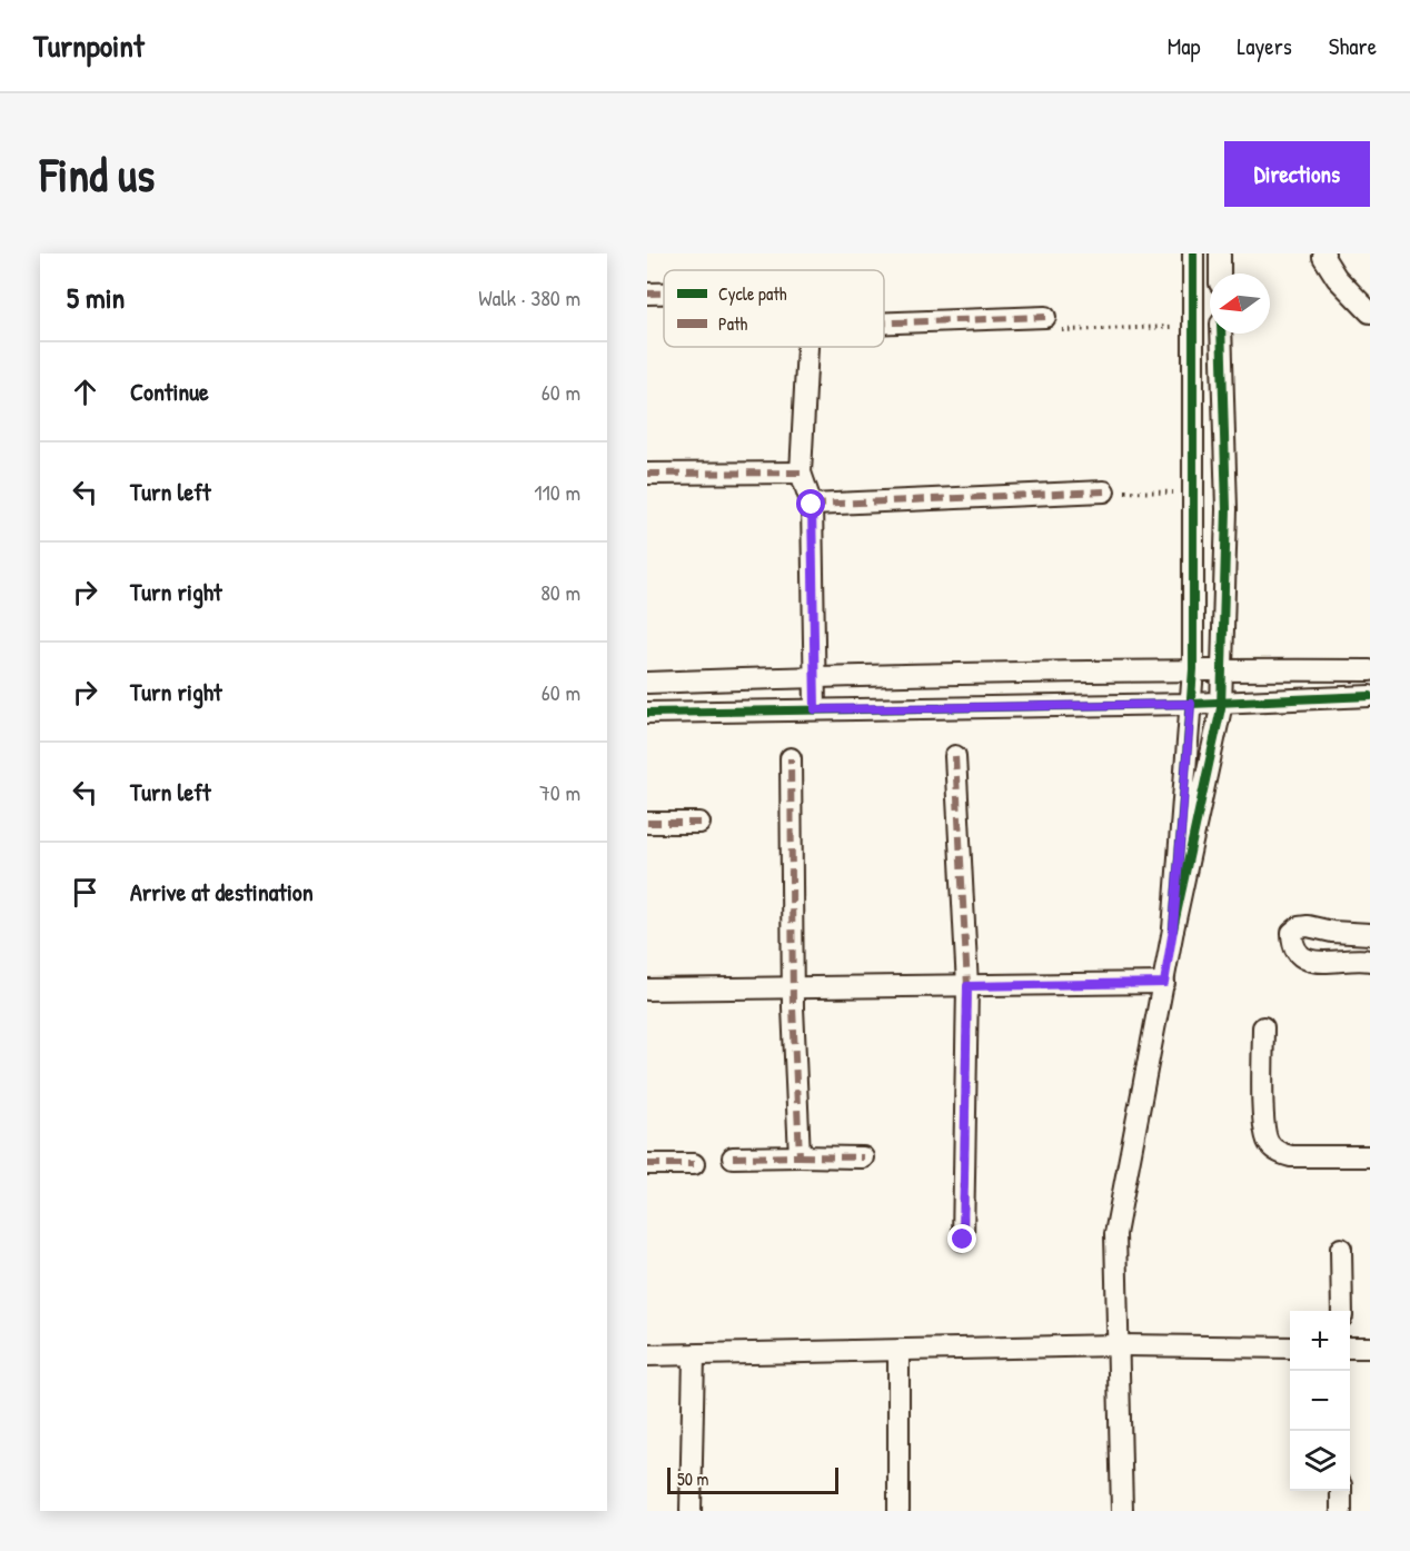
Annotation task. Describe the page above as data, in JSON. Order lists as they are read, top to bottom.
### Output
{
  "legend": ["Cycle path", "Path"],
  "scale_bar": "50 m",
  "north": "left",
  "page": {
    "header": "Turnpoint",
    "nav": ["Map", "Layers", "Share"],
    "buttons": "Directions",
    "title": "Find us",
    "heading": ["5 min", "Walk · 380 m"],
    "list": [
      ["Continue", "60 m"],
      ["Turn left", "110 m"],
      ["Turn right", "80 m"],
      ["Turn right", "60 m"],
      ["Turn left", "70 m"],
      "Arrive at destination"
    ],
    "map_buttons": ["+", "−"],
    "scale": "50 m"
  }
}
